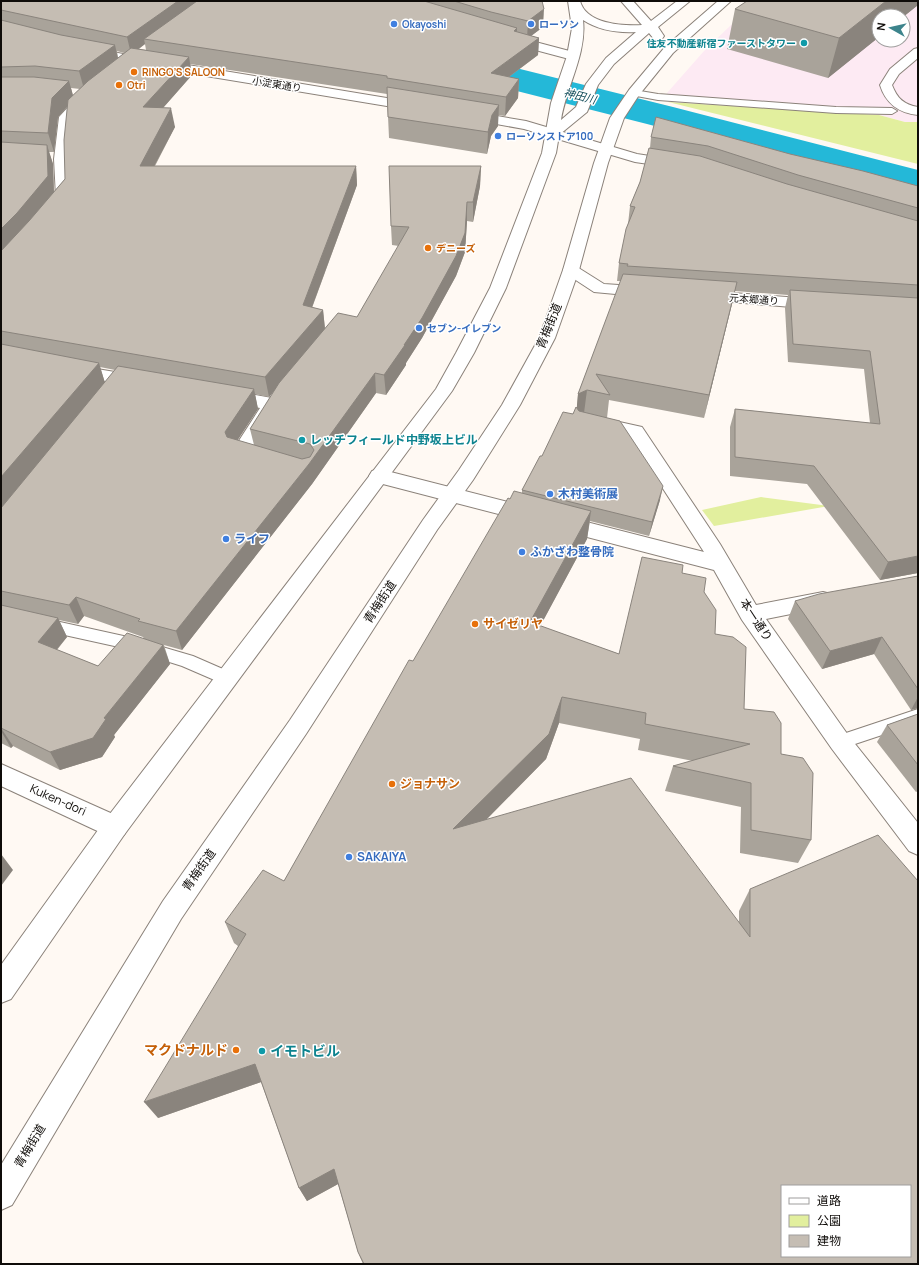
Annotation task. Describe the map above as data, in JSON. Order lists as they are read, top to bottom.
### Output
{
  "streets": {
    "main road": [
      "小淀東通り",
      "元本郷通り",
      "青梅街道",
      "本一通り",
      "Kuken-dori"
    ]
  },
  "water": ["神田川"],
  "places": [
    "Okayoshi",
    "ローソン",
    "住友不動産新宿ファーストタワー",
    "RINGO’S SALOON",
    "Otri",
    "ローソンストア100",
    "デニーズ",
    "セブン-イレブン",
    "レッチフィールド中野坂上ビル",
    "木村美術展",
    "ライフ",
    "ふかざわ整骨院",
    "サイゼリヤ",
    "ジョナサン",
    "SAKAIYA",
    "マクドナルド",
    "イモトビル"
  ],
  "legend": ["道路", "公園", "建物"],
  "north": "left"
}
